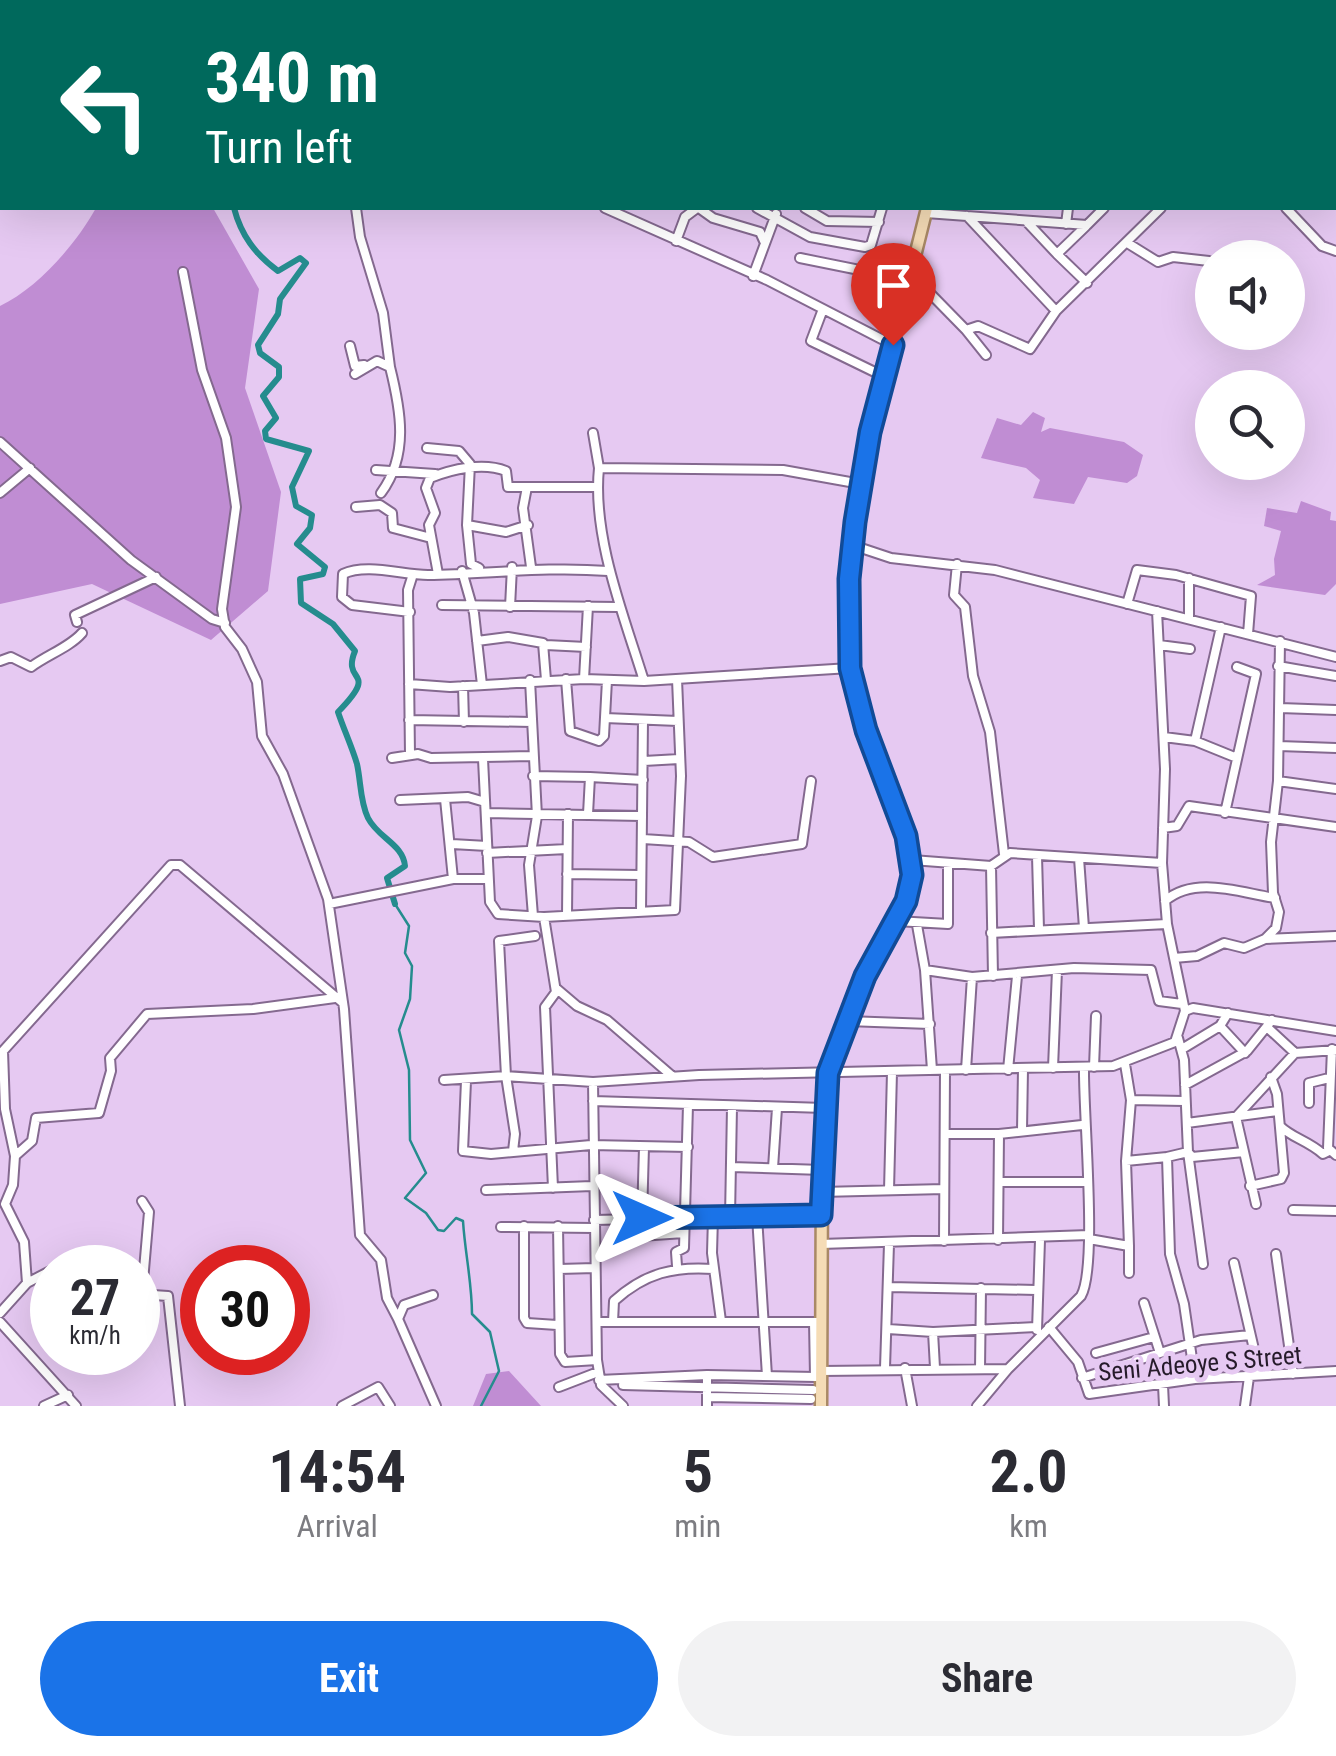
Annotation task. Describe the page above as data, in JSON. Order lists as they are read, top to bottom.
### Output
{
  "streets": {
    "street": ["Seni Adeoye S Street"]
  },
  "page": {
    "turn": ["340 m", "Turn left"],
    "speed": "27 km/h",
    "limit": "30",
    "eta": [
      "14:54",
      "Arrival",
      "5",
      "min",
      "2.0",
      "km"
    ],
    "buttons": ["Exit", "Share"]
  }
}
